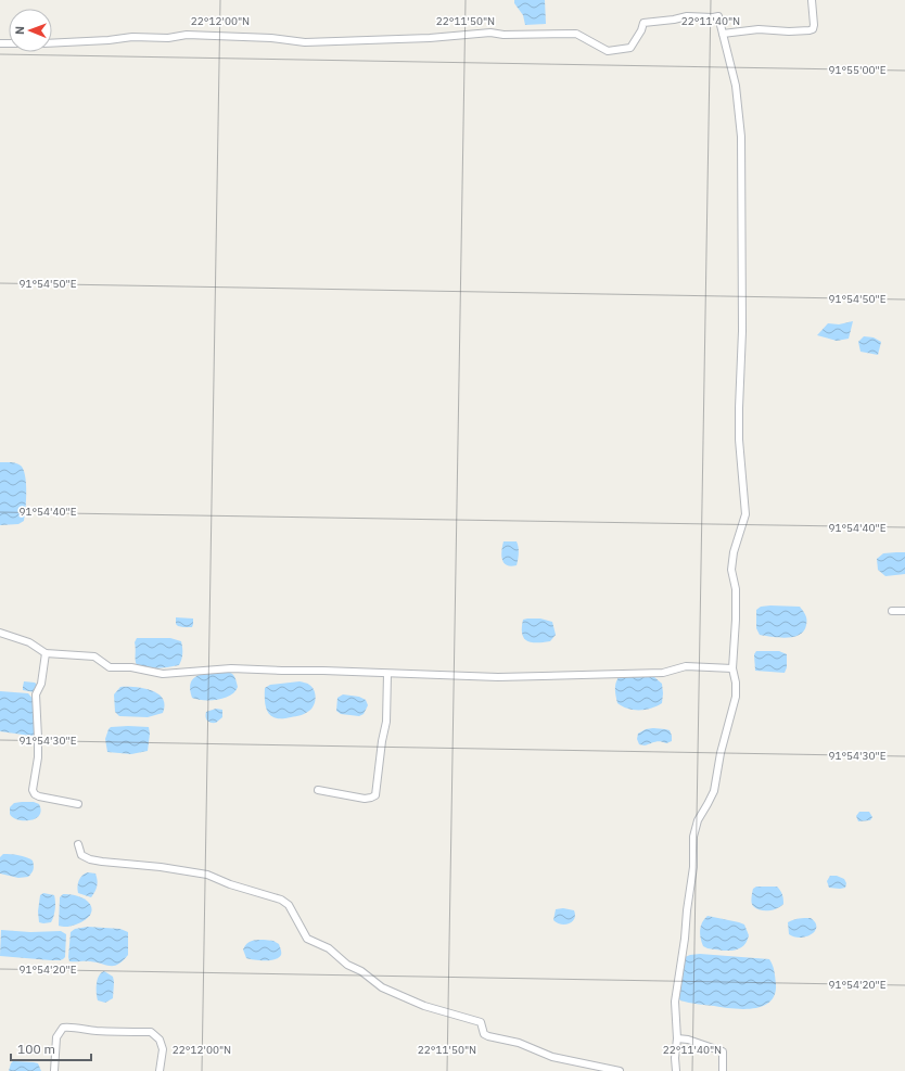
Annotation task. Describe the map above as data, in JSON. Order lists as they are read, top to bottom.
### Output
{
  "scale_bar": "100 m",
  "north": "left",
  "coordinates": [
    "22°12'00\"N",
    "22°11'50\"N",
    "22°11'40\"N",
    "91°55'00\"E",
    "91°54'50\"E",
    "91°54'40\"E",
    "91°54'30\"E",
    "91°54'20\"E"
  ]
}
